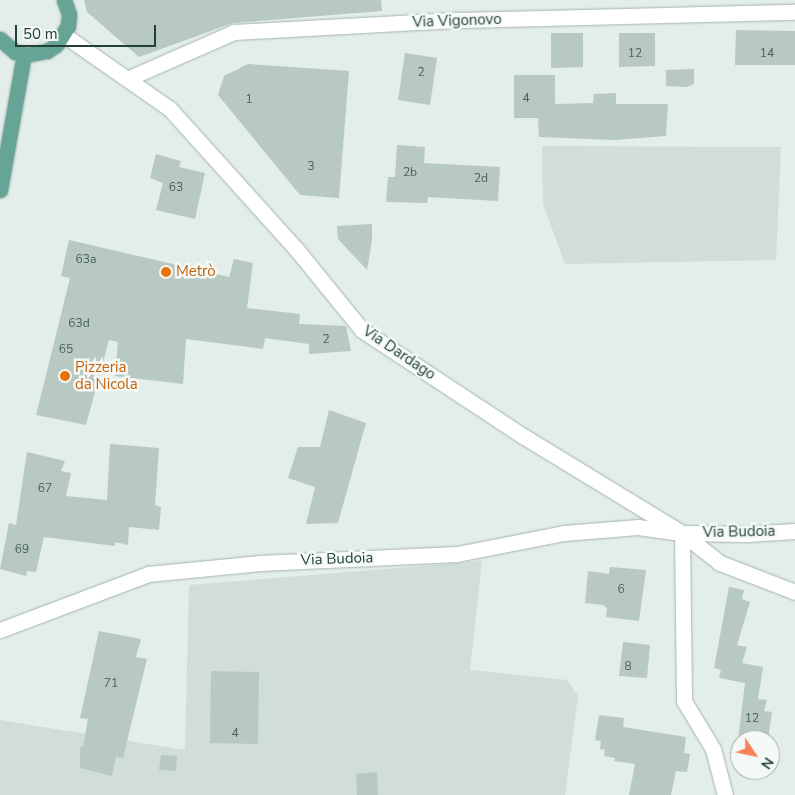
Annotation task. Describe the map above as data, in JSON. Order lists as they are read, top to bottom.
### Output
{
  "streets": {
    "street": ["Via Vigonovo", "Via Dardago", "Via Budoia"]
  },
  "crossings": [
    ["Via Vigonovo", "Via Dardago"],
    ["Via Dardago", "Via Budoia"]
  ],
  "places": ["Metrò", "Pizzeria da Nicola"],
  "house_numbers": [
    "12",
    "14",
    "2",
    "4",
    "1",
    "3",
    "2b",
    "2d",
    "63",
    "63a",
    "63d",
    "2",
    "65",
    "67",
    "69",
    "6",
    "8",
    "71",
    "12",
    "4"
  ],
  "scale_bar": "50 m",
  "north": "bottom right"
}
